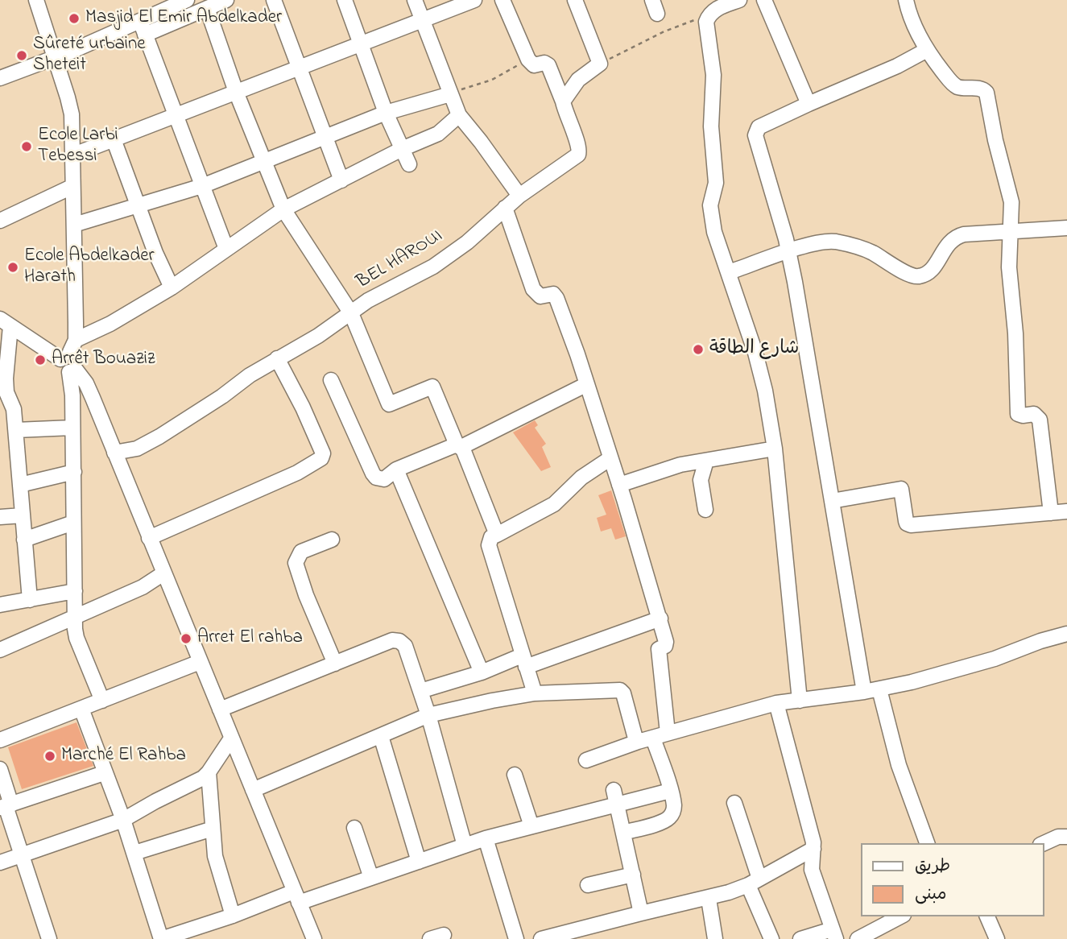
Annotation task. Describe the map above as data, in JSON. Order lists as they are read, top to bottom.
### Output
{
  "streets": {
    "street": ["BEL HAROUI"]
  },
  "places": [
    "Masjid El Emir Abdelkader",
    "Sûreté urbaine Sheteit",
    "Ecole Larbi Tebessi",
    "Ecole Abdelkader Harath",
    "شارع الطاقة",
    "Arrêt Bouaziz",
    "Arret El rahba",
    "Marché El Rahba"
  ],
  "legend": ["طريق", "مبنى"]
}
